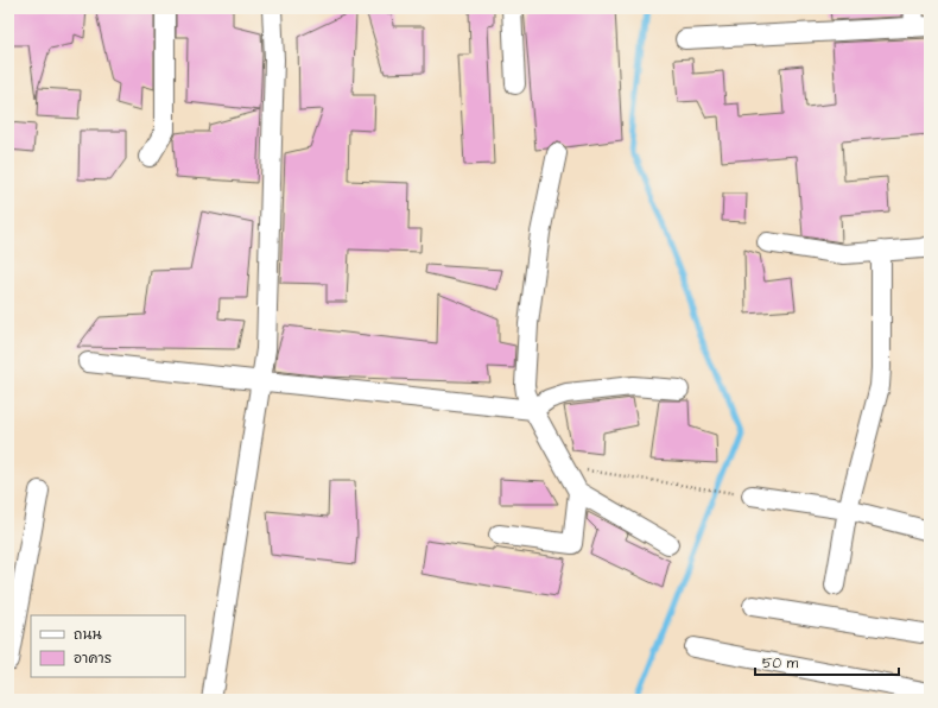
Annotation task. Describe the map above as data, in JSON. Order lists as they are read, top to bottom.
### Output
{
  "legend": ["ถนน", "อาคาร"],
  "scale_bar": "50 m"
}
